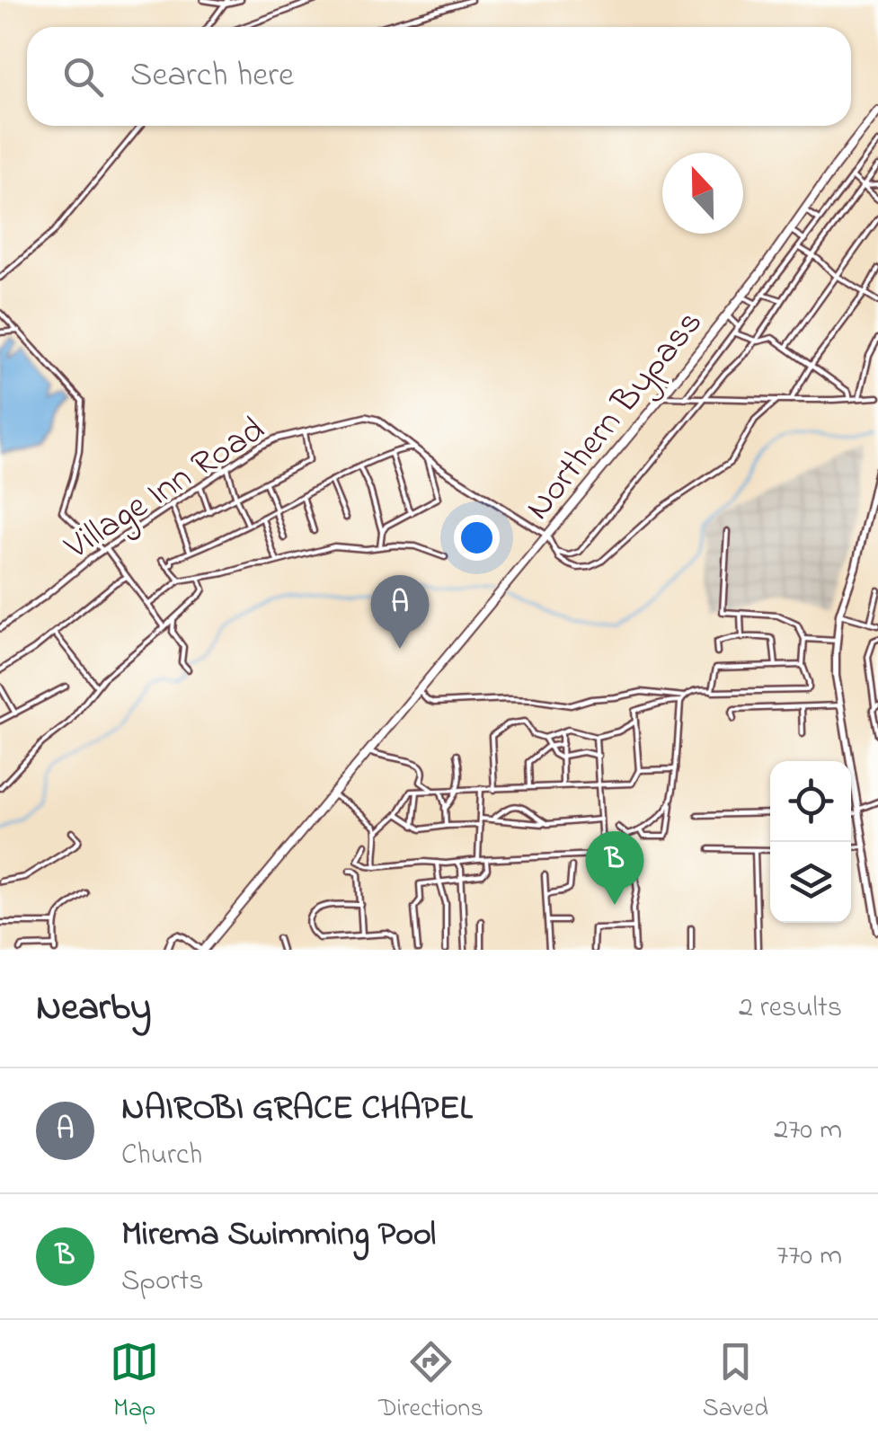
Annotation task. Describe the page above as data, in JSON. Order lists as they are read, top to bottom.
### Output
{
  "streets": {
    "main road": ["Northern Bypass"],
    "street": ["Village Inn Road"]
  },
  "crossings": [
    ["Northern Bypass", "Village Inn Road"]
  ],
  "north": "top",
  "page": {
    "search": "Search here",
    "pins": ["A", "B"],
    "heading": ["Nearby", "2 results"],
    "list": [
      {
        "mark": "A",
        "name": "NAIROBI GRACE CHAPEL",
        "note": "Church",
        "value": "270 m"
      },
      {
        "mark": "B",
        "name": "Mirema Swimming Pool",
        "note": "Sports",
        "value": "770 m"
      }
    ],
    "nav": ["Map", "Directions", "Saved"]
  }
}
